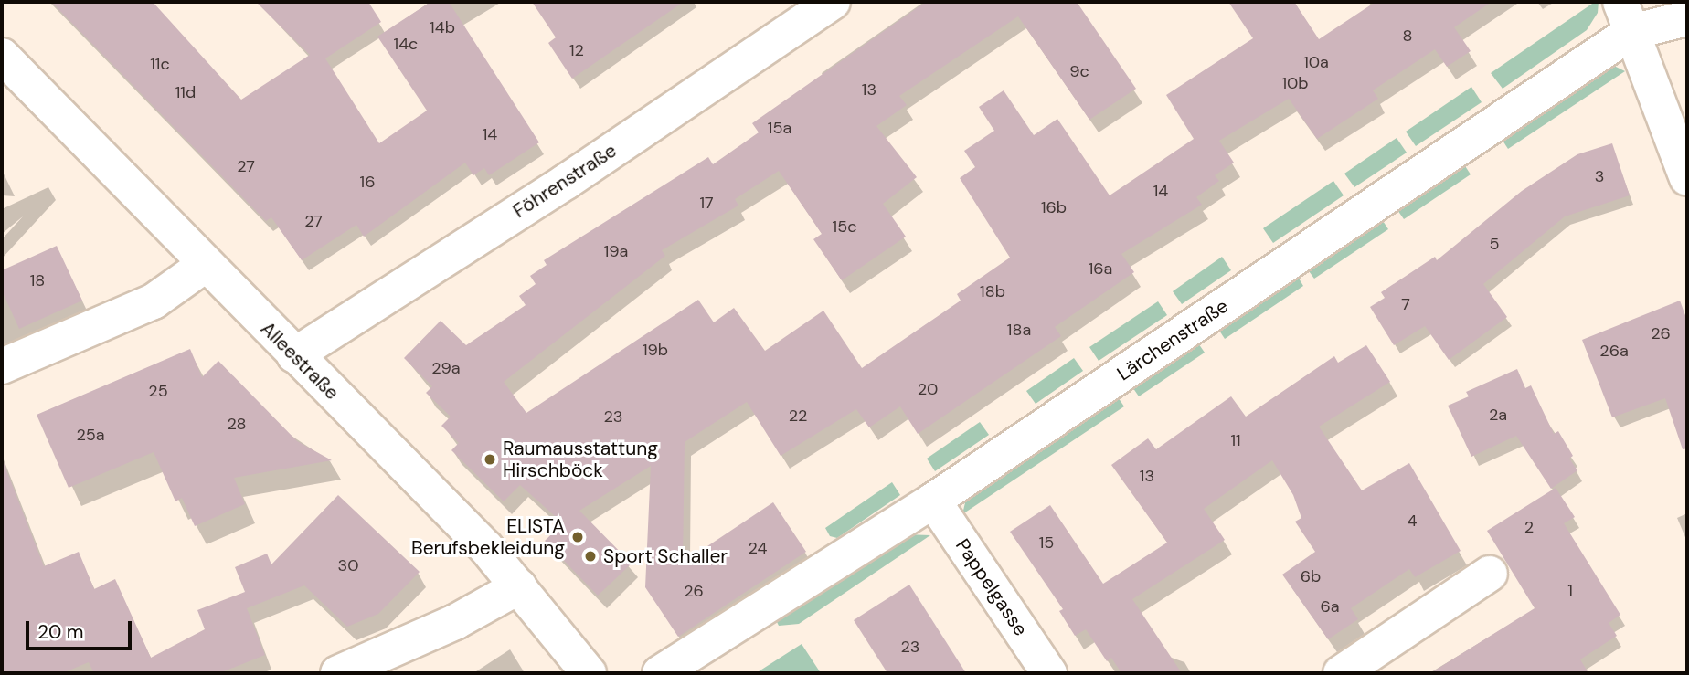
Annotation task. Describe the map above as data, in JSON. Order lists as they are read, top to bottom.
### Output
{
  "streets": {
    "street": [
      "Föhrenstraße",
      "Lärchenstraße",
      "Alleestraße",
      "Pappelgasse"
    ]
  },
  "crossings": [
    ["Föhrenstraße", "Alleestraße"],
    ["Lärchenstraße", "Pappelgasse"]
  ],
  "places": ["Raumausstattung Hirschböck", "ELISTA Berufsbekleidung", "Sport Schaller"],
  "house_numbers": [
    "14b",
    "8",
    "14c",
    "12",
    "10a",
    "11c",
    "9c",
    "10b",
    "13",
    "11d",
    "15a",
    "14",
    "27",
    "3",
    "16",
    "14",
    "17",
    "16b",
    "27",
    "15c",
    "5",
    "19a",
    "16a",
    "18",
    "18b",
    "7",
    "18a",
    "26",
    "19b",
    "26a",
    "29a",
    "20",
    "25",
    "2a",
    "22",
    "23",
    "28",
    "25a",
    "11",
    "13",
    "4",
    "2",
    "15",
    "24",
    "30",
    "6b",
    "1",
    "26",
    "6a",
    "23"
  ],
  "scale_bar": "20 m"
}
